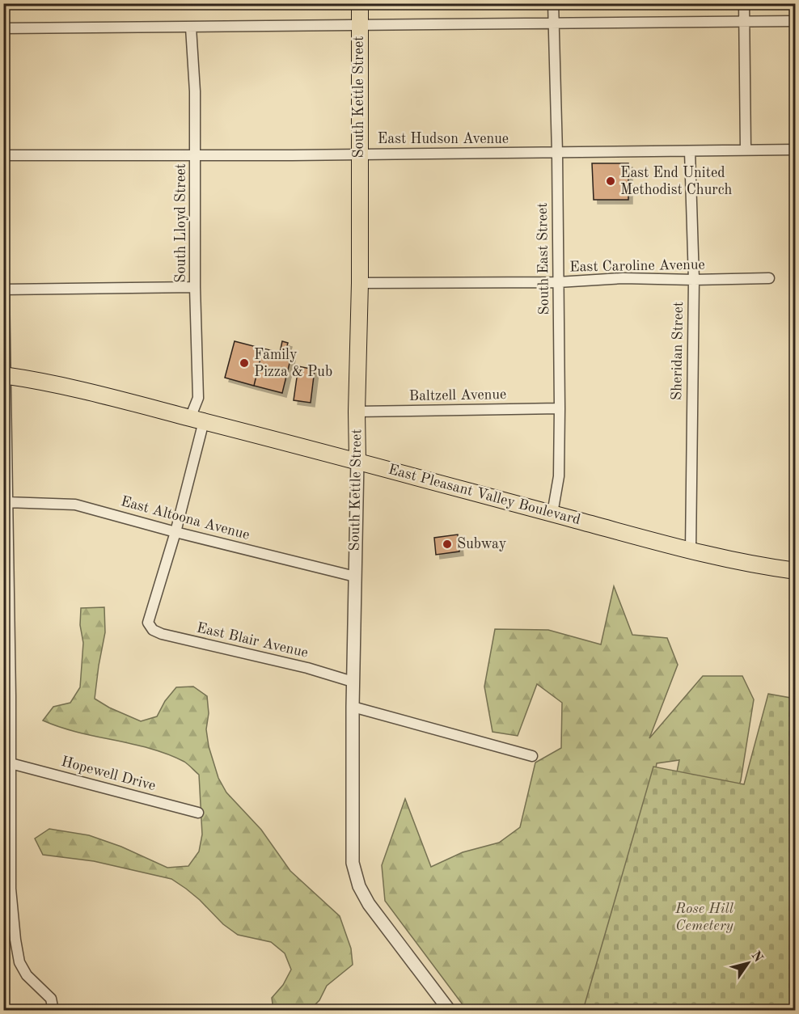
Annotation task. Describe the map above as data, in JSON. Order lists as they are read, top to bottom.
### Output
{
  "streets": {
    "main road": ["South Kettle Street", "East Pleasant Valley Boulevard"],
    "street": [
      "East Hudson Avenue",
      "South Lloyd Street",
      "South East Street",
      "East Caroline Avenue",
      "Sheridan Street",
      "Baltzell Avenue",
      "East Altoona Avenue",
      "East Blair Avenue",
      "Hopewell Drive"
    ]
  },
  "crossings": [
    ["South Kettle Street", "East Hudson Avenue"],
    ["South Kettle Street", "East Caroline Avenue"],
    ["South Kettle Street", "Baltzell Avenue"],
    ["South Kettle Street", "East Pleasant Valley Boulevard"],
    ["South Kettle Street", "East Altoona Avenue"],
    ["South Kettle Street", "East Blair Avenue"],
    ["East Hudson Avenue", "South Lloyd Street"],
    ["East Hudson Avenue", "South East Street"],
    ["East Hudson Avenue", "Sheridan Street"],
    ["South Lloyd Street", "East Pleasant Valley Boulevard"],
    ["South Lloyd Street", "East Altoona Avenue"],
    ["South Lloyd Street", "East Blair Avenue"],
    ["South East Street", "East Caroline Avenue"],
    ["South East Street", "Baltzell Avenue"],
    ["South East Street", "East Pleasant Valley Boulevard"],
    ["East Caroline Avenue", "Sheridan Street"],
    ["Sheridan Street", "East Pleasant Valley Boulevard"]
  ],
  "parks": ["Rose Hill Cemetery"],
  "places": ["East End United Methodist Church", "Family Pizza & Pub", "Subway"],
  "north": "top right"
}
